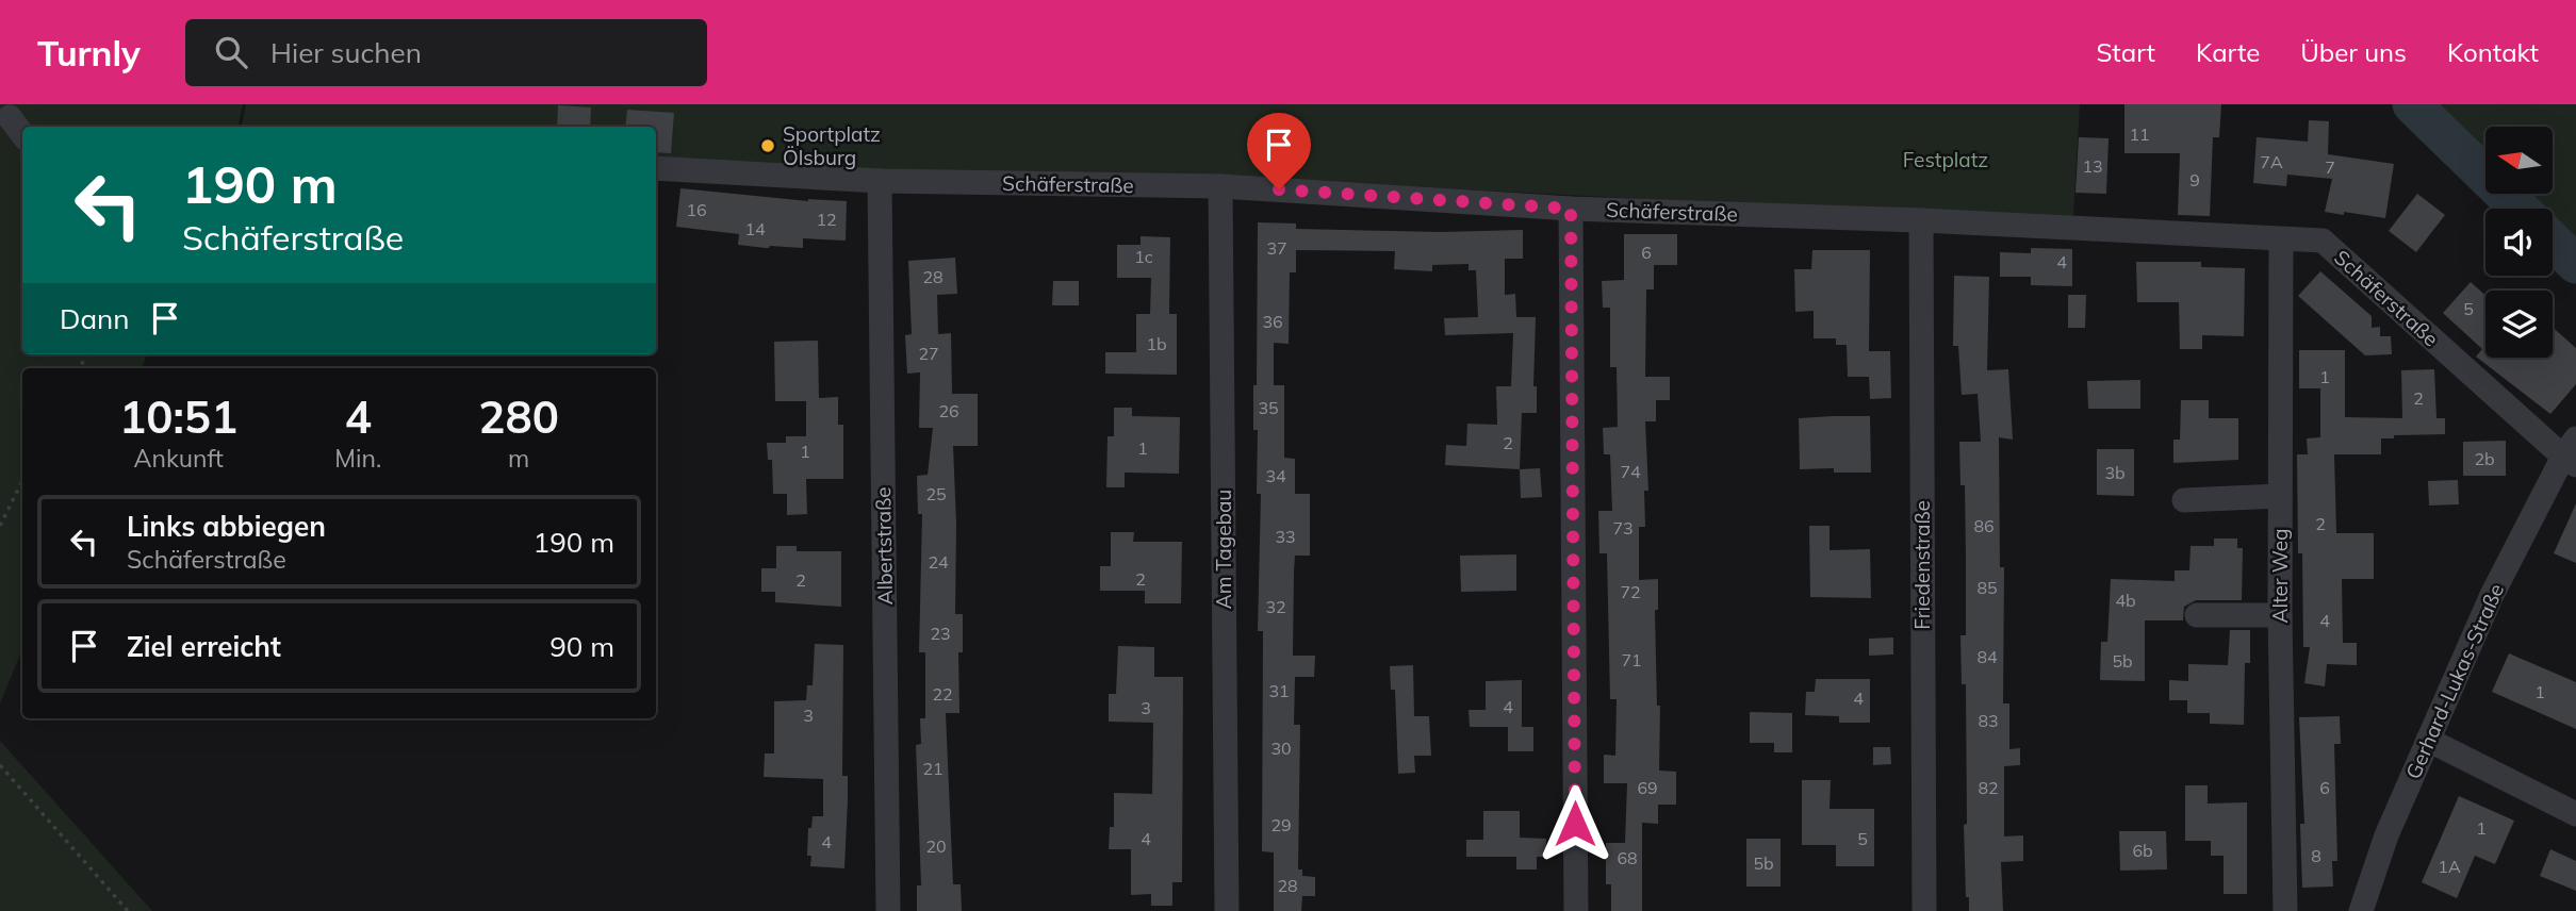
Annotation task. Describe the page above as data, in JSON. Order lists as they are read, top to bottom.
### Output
{
  "streets": {
    "street": [
      "Schäferstraße",
      "Albertstraße",
      "Am Tagebau",
      "Friedenstraße",
      "Alter Weg",
      "Gerhard-Lukas-Straße"
    ]
  },
  "crossings": [
    ["Schäferstraße", "Albertstraße"],
    ["Schäferstraße", "Am Tagebau"],
    ["Schäferstraße", "Friedenstraße"],
    ["Schäferstraße", "Alter Weg"],
    ["Schäferstraße", "Gerhard-Lukas-Straße"]
  ],
  "parks": ["Festplatz"],
  "places": ["Sportplatz Ölsburg"],
  "house_numbers": [
    "11",
    "7A",
    "13",
    "7",
    "9",
    "16",
    "12",
    "14",
    "37",
    "6",
    "1c",
    "4",
    "28",
    "5",
    "36",
    "1b",
    "27",
    "1",
    "2",
    "35",
    "26",
    "2",
    "1",
    "1",
    "2b",
    "74",
    "3b",
    "34",
    "25",
    "2",
    "86",
    "73",
    "33",
    "24",
    "2",
    "2",
    "85",
    "72",
    "4b",
    "32",
    "4",
    "23",
    "84",
    "71",
    "5b",
    "31",
    "1",
    "22",
    "4",
    "4",
    "3",
    "3",
    "83",
    "30",
    "21",
    "69",
    "82",
    "6",
    "29",
    "1",
    "4",
    "5",
    "4",
    "20",
    "6b",
    "8",
    "68",
    "5b",
    "1A",
    "28"
  ],
  "north": "left",
  "page": {
    "header": "Turnly",
    "search": "Hier suchen",
    "nav": [
      "Start",
      "Karte",
      "Über uns",
      "Kontakt"
    ],
    "turn": ["190 m", "Schäferstraße"],
    "then": "Dann",
    "eta": [
      "10:51",
      "Ankunft",
      "4",
      "Min.",
      "280",
      "m"
    ],
    "list": [
      {
        "name": "Links abbiegen",
        "note": "Schäferstraße",
        "value": "190 m"
      },
      {
        "name": "Ziel erreicht",
        "value": "90 m"
      }
    ]
  }
}
